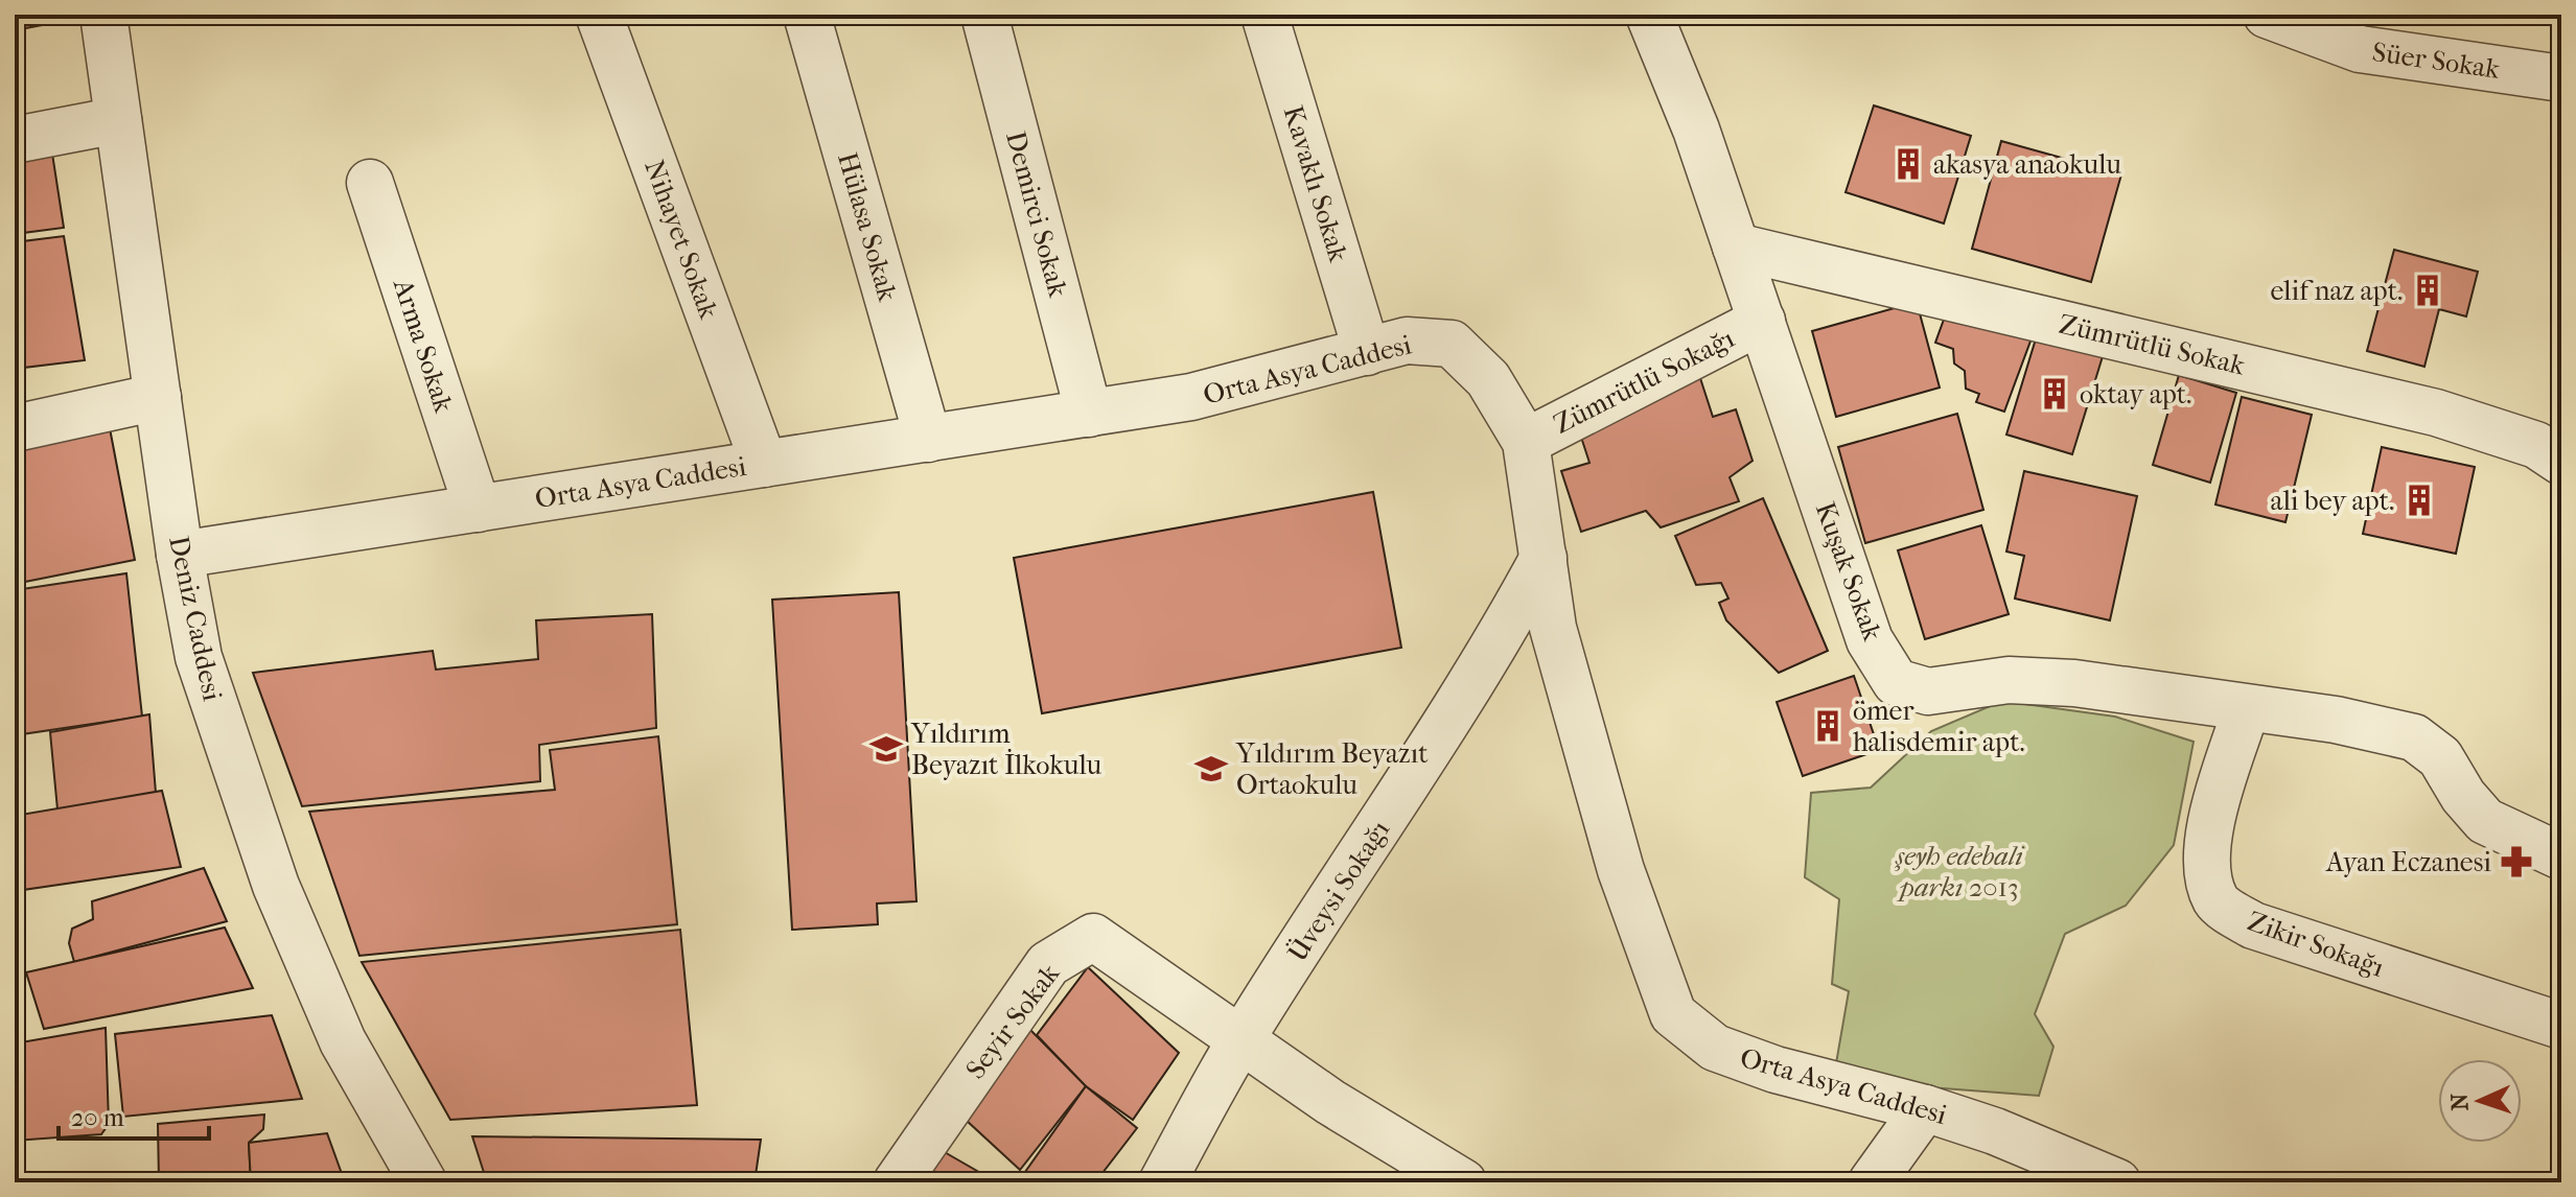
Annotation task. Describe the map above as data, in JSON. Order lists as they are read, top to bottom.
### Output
{
  "streets": {
    "street": [
      "Süer Sokak",
      "Kavaklı Sokak",
      "Demirci Sokak",
      "Hülasa Sokak",
      "Nihayet Sokak",
      "Zümrütlü Sokak",
      "Arma Sokak",
      "Orta Asya Caddesi",
      "Zümrütlü Sokağı",
      "Kuşak Sokak",
      "Deniz Caddesi",
      "Üveysi Sokağı",
      "Zikir Sokağı",
      "Seyir Sokak"
    ]
  },
  "crossings": [
    ["Kavaklı Sokak", "Orta Asya Caddesi"],
    ["Demirci Sokak", "Orta Asya Caddesi"],
    ["Hülasa Sokak", "Orta Asya Caddesi"],
    ["Nihayet Sokak", "Orta Asya Caddesi"],
    ["Zümrütlü Sokak", "Kuşak Sokak"],
    ["Arma Sokak", "Orta Asya Caddesi"],
    ["Orta Asya Caddesi", "Zümrütlü Sokağı"],
    ["Orta Asya Caddesi", "Deniz Caddesi"],
    ["Orta Asya Caddesi", "Üveysi Sokağı"],
    ["Zümrütlü Sokağı", "Kuşak Sokak"],
    ["Kuşak Sokak", "Zikir Sokağı"],
    ["Üveysi Sokağı", "Seyir Sokak"]
  ],
  "parks": ["şeyh edebali parkı 2013"],
  "places": {
    "building": [
      "akasya anaokulu",
      "elif naz apt.",
      "oktay apt.",
      "ali bey apt.",
      "ömer halisdemir apt."
    ],
    "school or university": ["Yıldırım Beyazıt İlkokulu", "Yıldırım Beyazıt Ortaokulu"],
    "pharmacy": ["Ayan Eczanesi"]
  },
  "scale_bar": "20 m",
  "north": "left"
}
